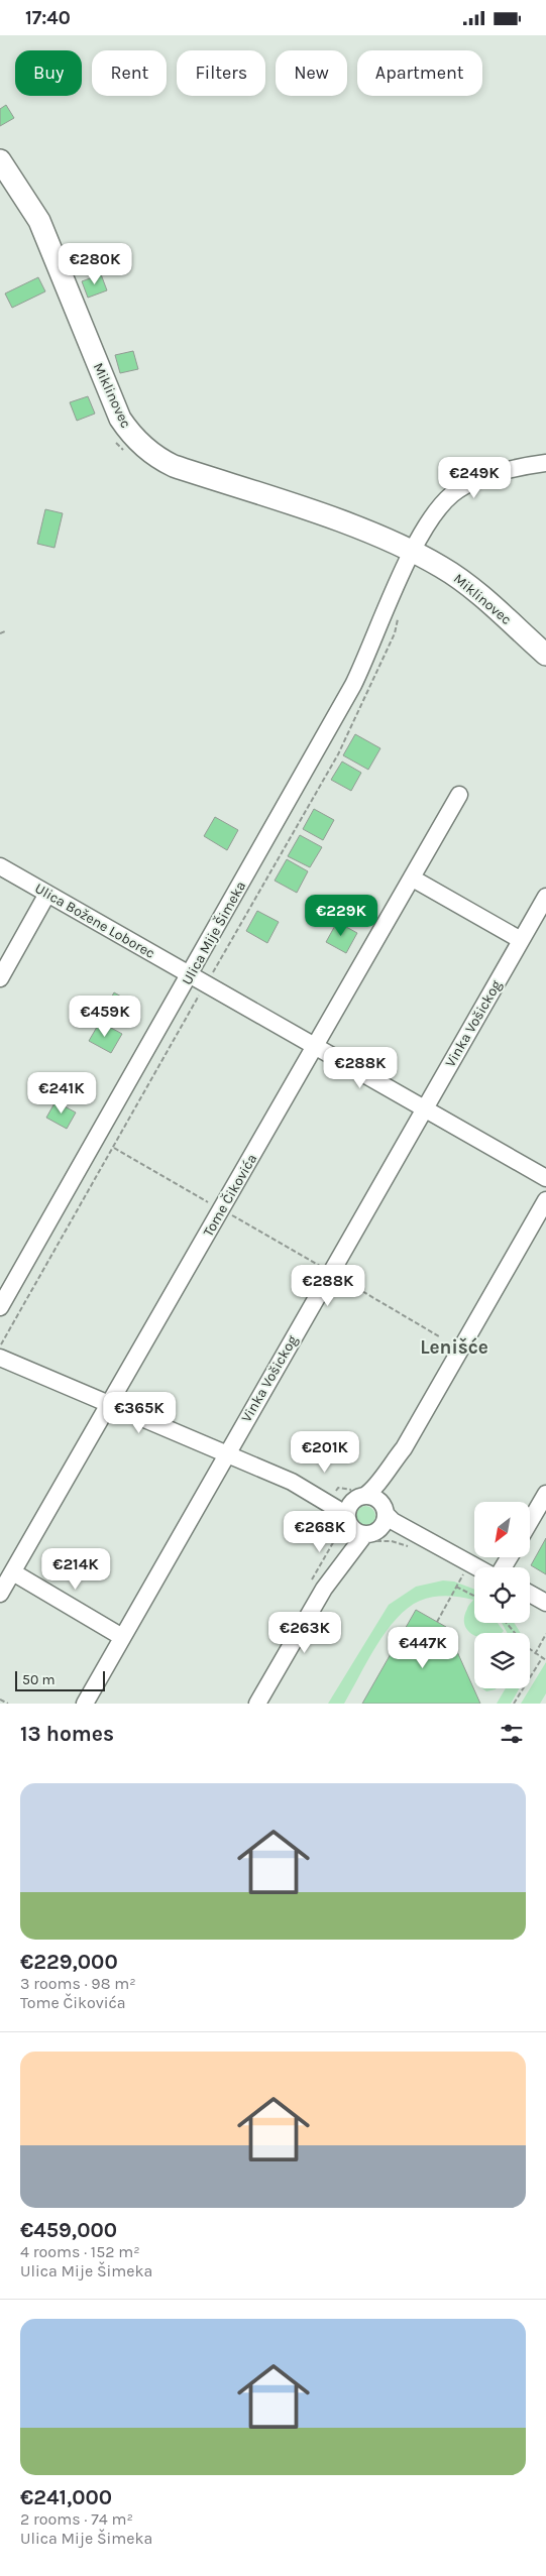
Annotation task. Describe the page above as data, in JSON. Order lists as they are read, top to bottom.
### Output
{
  "streets": {
    "main road": ["Miklinovec"],
    "street": [
      "Ulica Božene Loborec",
      "Ulica Mije Šimeka",
      "Vinka Vošickog",
      "Tome Čikovića"
    ]
  },
  "crossings": [
    ["Miklinovec", "Ulica Mije Šimeka"],
    ["Ulica Božene Loborec", "Ulica Mije Šimeka"],
    ["Ulica Božene Loborec", "Vinka Vošickog"],
    ["Ulica Božene Loborec", "Tome Čikovića"]
  ],
  "districts": ["Lenišće"],
  "scale_bar": "50 m",
  "north": "bottom left",
  "page": {
    "status": "17:40",
    "chip": [
      "Buy",
      "Rent",
      "Filters",
      "New",
      "Apartment"
    ],
    "price": [
      "€280K",
      "€249K",
      "€229K",
      "€459K",
      "€288K",
      "€241K",
      "€288K",
      "€365K",
      "€201K",
      "€268K",
      "€214K",
      "€263K",
      "€447K"
    ],
    "scale": "50 m",
    "heading": "13 homes",
    "list": [
      {
        "name": "€229,000",
        "note": "3 rooms · 98 m² · Tome Čikovića"
      },
      {
        "name": "€459,000",
        "note": "4 rooms · 152 m² · Ulica Mije Šimeka"
      },
      {
        "name": "€241,000",
        "note": "2 rooms · 74 m² · Ulica Mije Šimeka"
      }
    ]
  }
}
